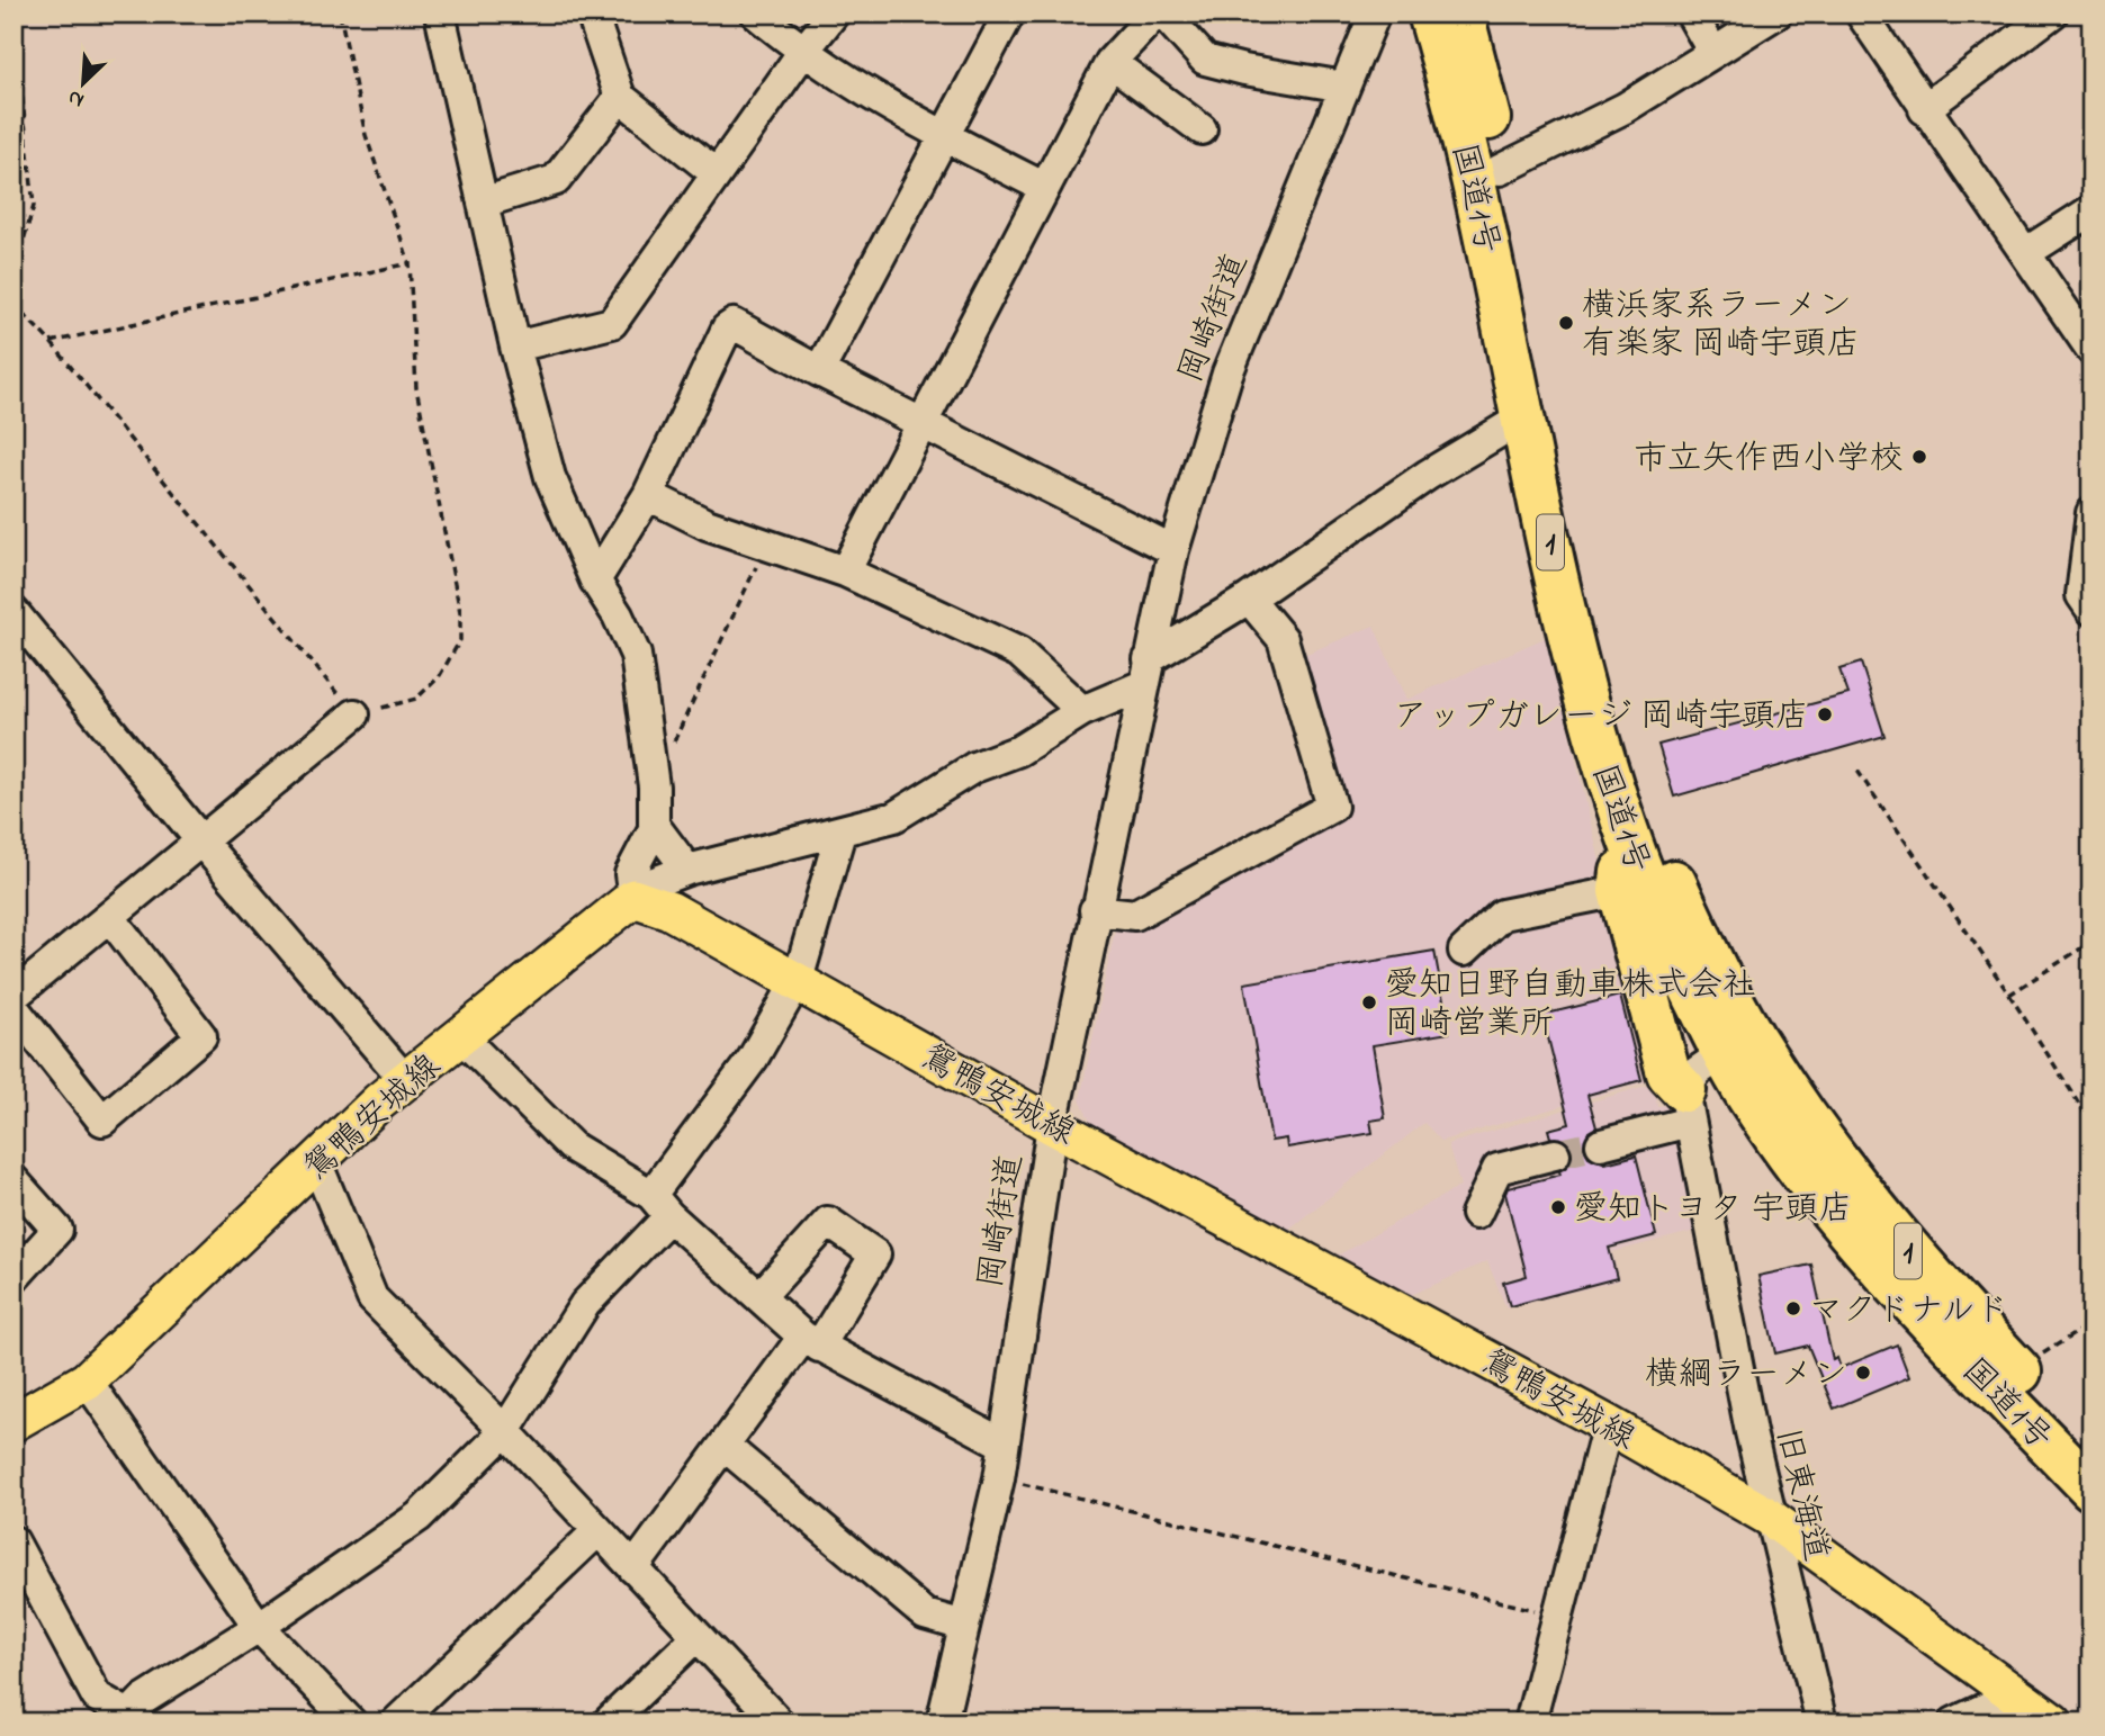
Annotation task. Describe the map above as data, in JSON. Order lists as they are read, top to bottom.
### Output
{
  "streets": {
    "highway": ["国道1号", "1"],
    "main road": ["鴛鴨安城線"],
    "street": ["岡崎街道", "旧東海道"]
  },
  "crossings": [
    ["岡崎街道", "鴛鴨安城線"],
    ["鴛鴨安城線", "旧東海道"]
  ],
  "places": [
    "横浜家系ラーメン 有楽家 岡崎宇頭店",
    "市立矢作西小学校",
    "アップガレージ 岡崎宇頭店",
    "愛知日野自動車株式会社 岡崎営業所",
    "愛知トヨタ 宇頭店",
    "マクドナルド",
    "横綱ラーメン"
  ],
  "north": "bottom left"
}
